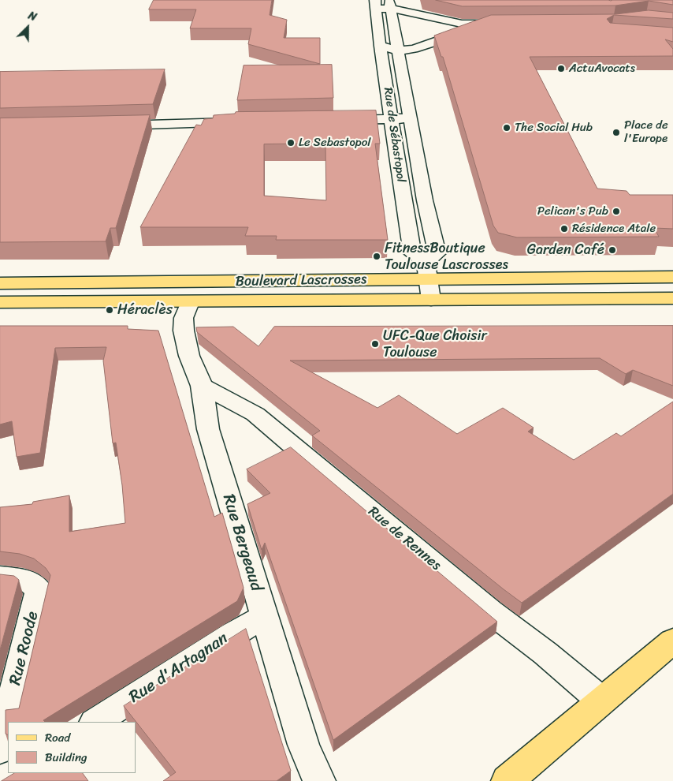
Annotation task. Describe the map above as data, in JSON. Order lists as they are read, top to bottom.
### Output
{
  "streets": {
    "main road": ["Boulevard Lascrosses"],
    "street": [
      "Rue de Sébastopol",
      "Rue de Rennes",
      "Rue Bergeaud",
      "Rue Roode",
      "Rue d'Artagnan"
    ]
  },
  "crossings": [
    ["Rue de Sébastopol", "Boulevard Lascrosses"],
    ["Boulevard Lascrosses", "Rue Bergeaud"],
    ["Rue de Rennes", "Rue Bergeaud"],
    ["Rue Bergeaud", "Rue d'Artagnan"]
  ],
  "places": [
    "ActuAvocats",
    "The Social Hub",
    "Place de l'Europe",
    "Le Sebastopol",
    "Pelican's Pub",
    "Résidence Atale",
    "Garden Café",
    "FitnessBoutique Toulouse Lascrosses",
    "Héraclès",
    "UFC-Que Choisir Toulouse"
  ],
  "legend": ["Road", "Building"],
  "north": "top right"
}
